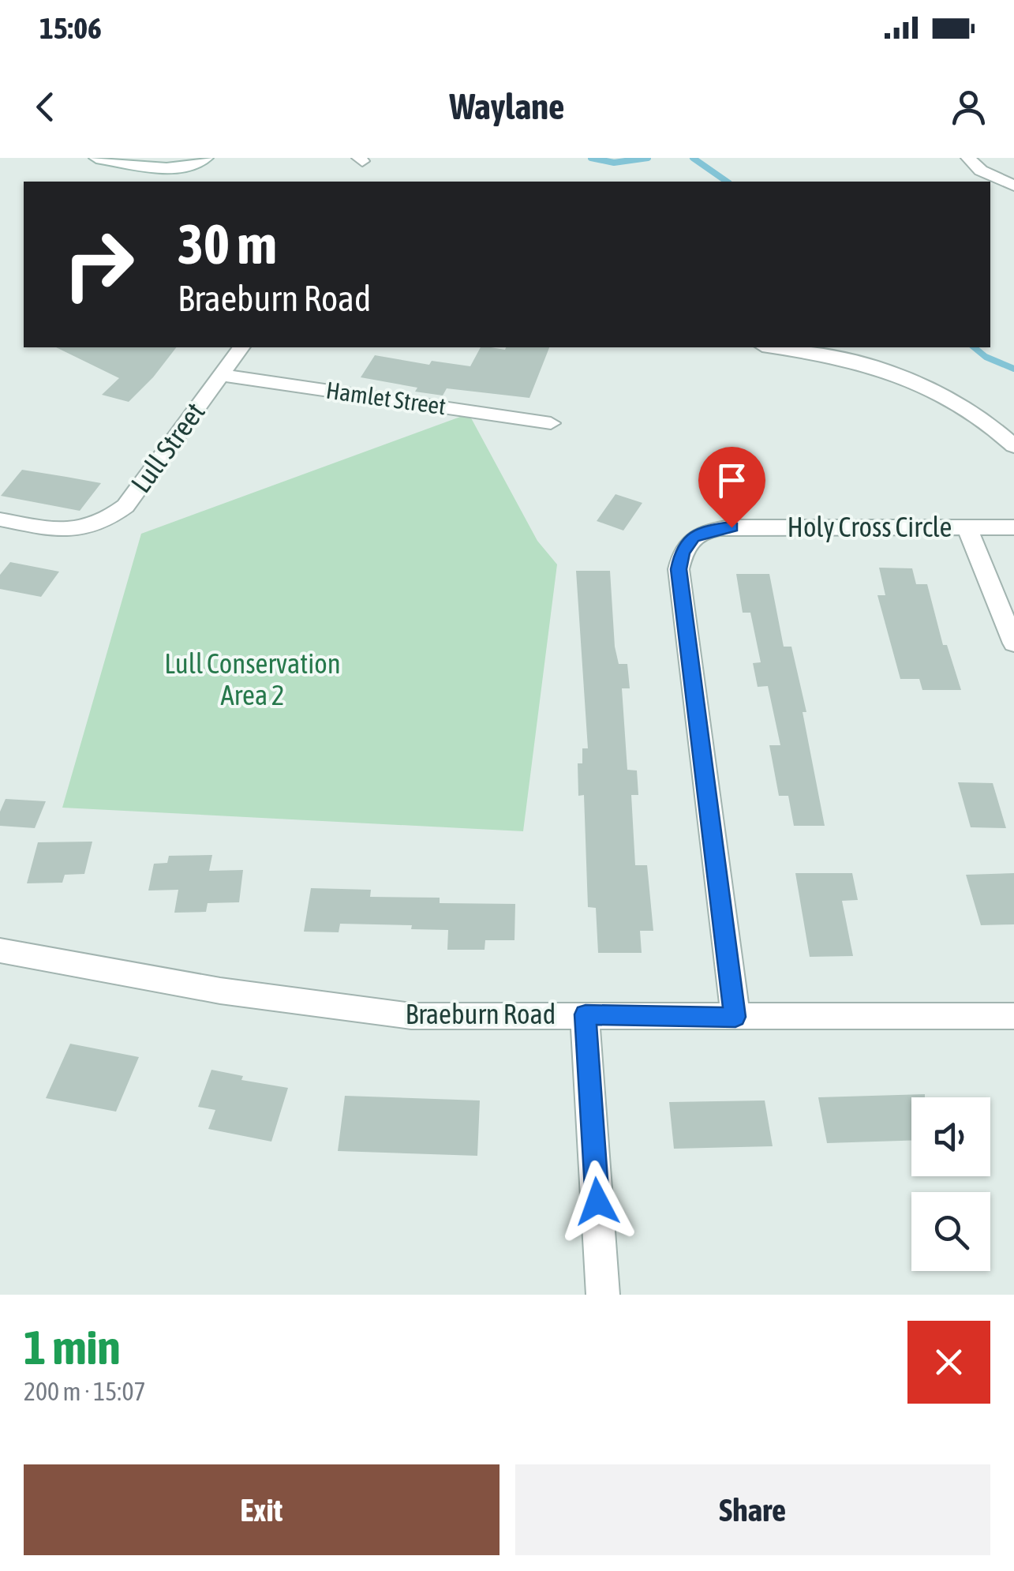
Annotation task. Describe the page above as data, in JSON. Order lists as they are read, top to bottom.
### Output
{
  "streets": {
    "street": [
      "Hamlet Street",
      "Lull Street",
      "Holy Cross Circle",
      "Braeburn Road"
    ]
  },
  "crossings": [
    ["Hamlet Street", "Lull Street"],
    ["Holy Cross Circle", "Braeburn Road"]
  ],
  "parks": ["Lull Conservation Area 2"],
  "page": {
    "status": "15:06",
    "header": "Waylane",
    "turn": ["30 m", "Braeburn Road"],
    "heading": ["1 min", "200 m · 15:07"],
    "buttons": ["Exit", "Share"]
  }
}
